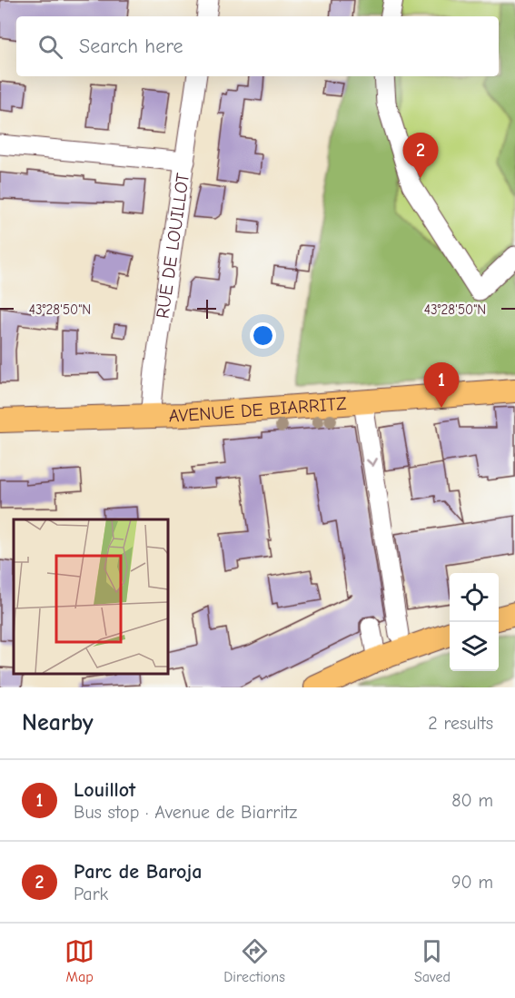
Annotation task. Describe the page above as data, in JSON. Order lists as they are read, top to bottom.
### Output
{
  "streets": {
    "main road": ["AVENUE DE BIARRITZ"],
    "street": ["RUE DE LOUILLOT"]
  },
  "crossings": [
    ["RUE DE LOUILLOT", "AVENUE DE BIARRITZ"]
  ],
  "page": {
    "search": "Search here",
    "pins": ["2", "1"],
    "heading": ["Nearby", "2 results"],
    "list": [
      {
        "mark": "1",
        "name": "Louillot",
        "note": "Bus stop · Avenue de Biarritz",
        "value": "80 m"
      },
      {
        "mark": "2",
        "name": "Parc de Baroja",
        "note": "Park",
        "value": "90 m"
      }
    ],
    "nav": ["Map", "Directions", "Saved"]
  },
  "coordinates": ["43°28'50\"N"]
}
